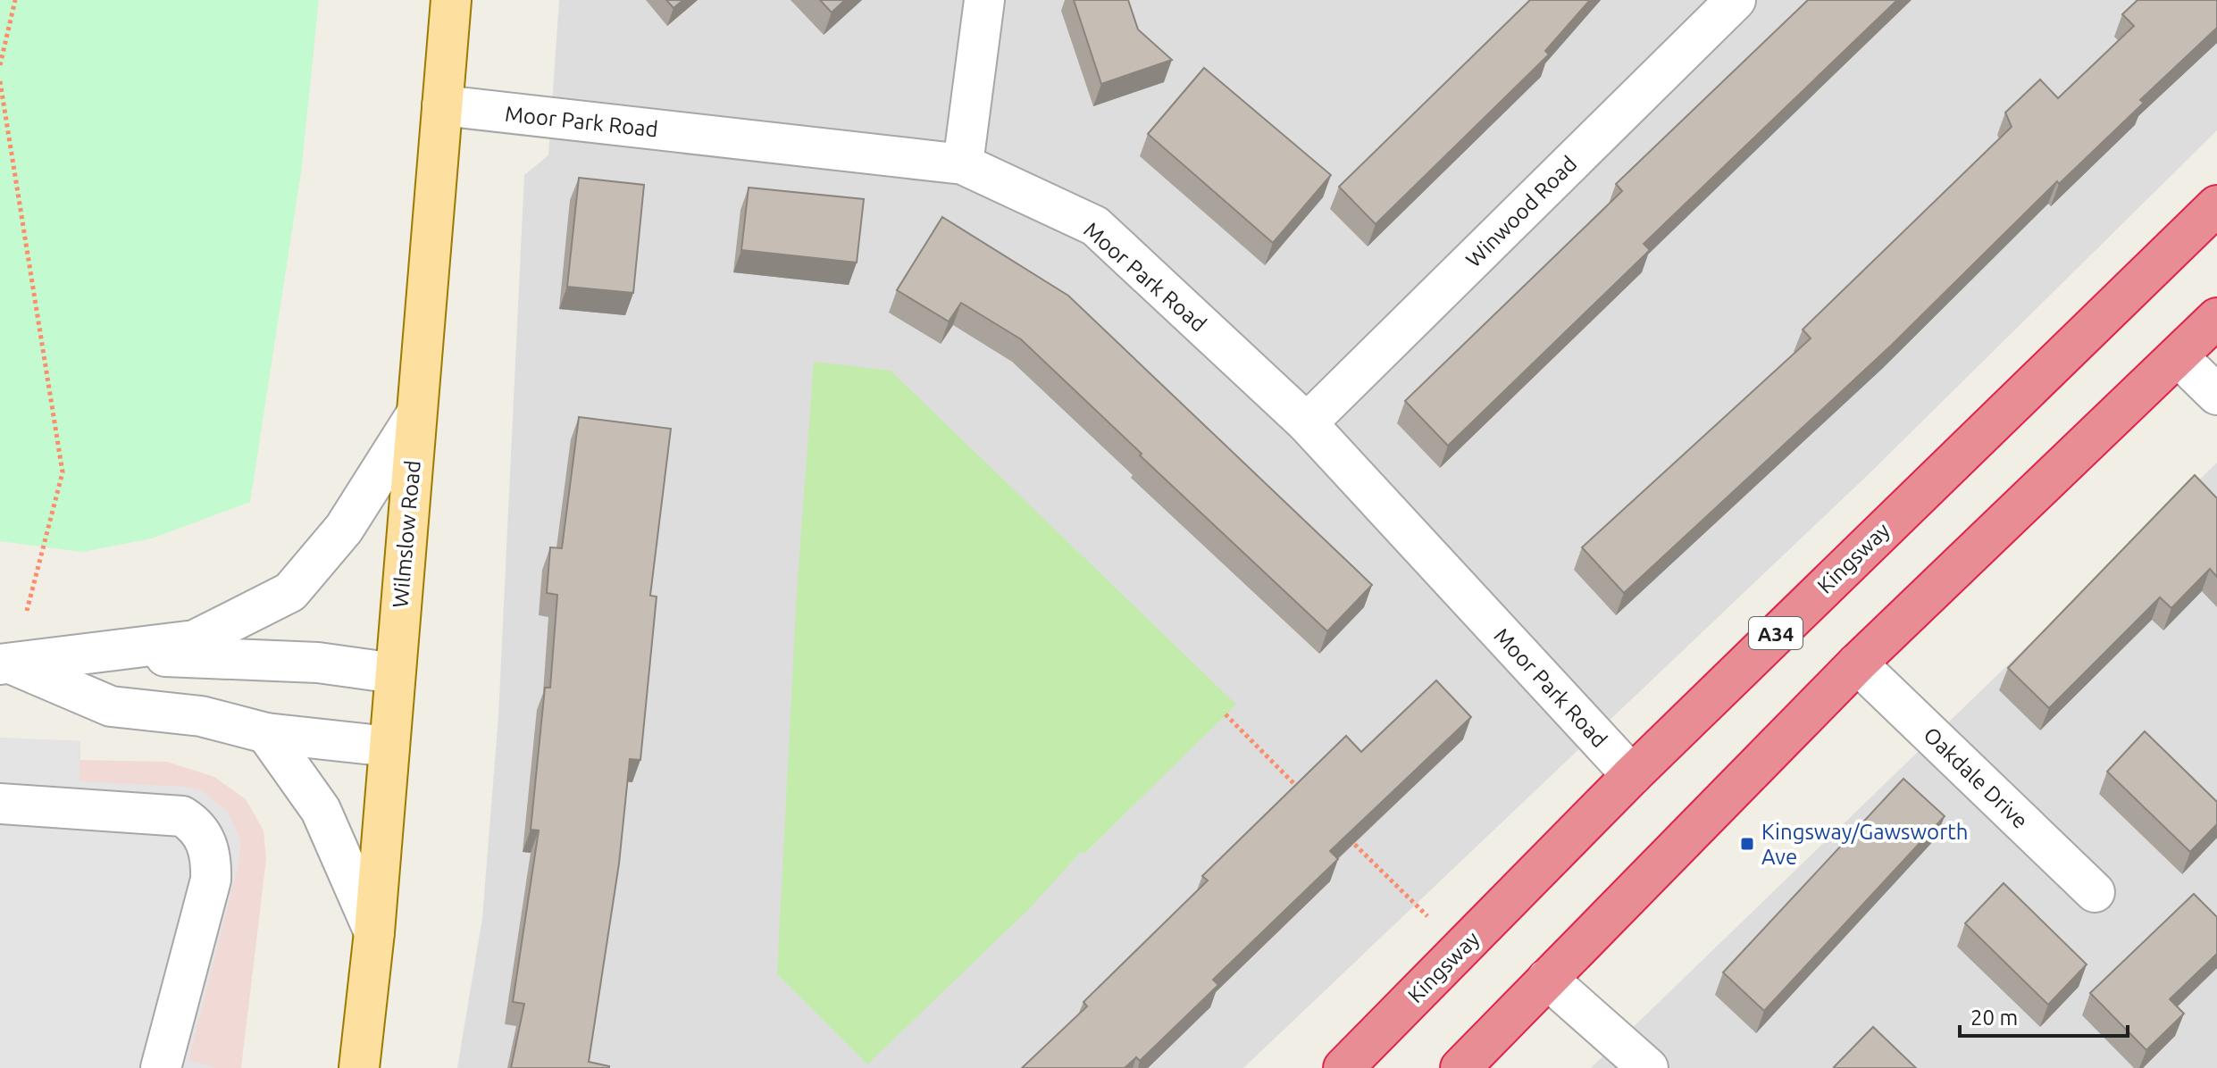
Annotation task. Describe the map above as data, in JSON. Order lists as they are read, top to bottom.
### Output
{
  "streets": {
    "highway": ["Kingsway", "A34"],
    "main road": ["Wilmslow Road"],
    "street": ["Moor Park Road", "Winwood Road", "Oakdale Drive"]
  },
  "crossings": [
    ["Moor Park Road", "Winwood Road"],
    ["Moor Park Road", "Wilmslow Road"],
    ["Moor Park Road", "Kingsway"]
  ],
  "places": {
    "transit": ["Kingsway/Gawsworth Ave"]
  },
  "scale_bar": "20 m"
}
